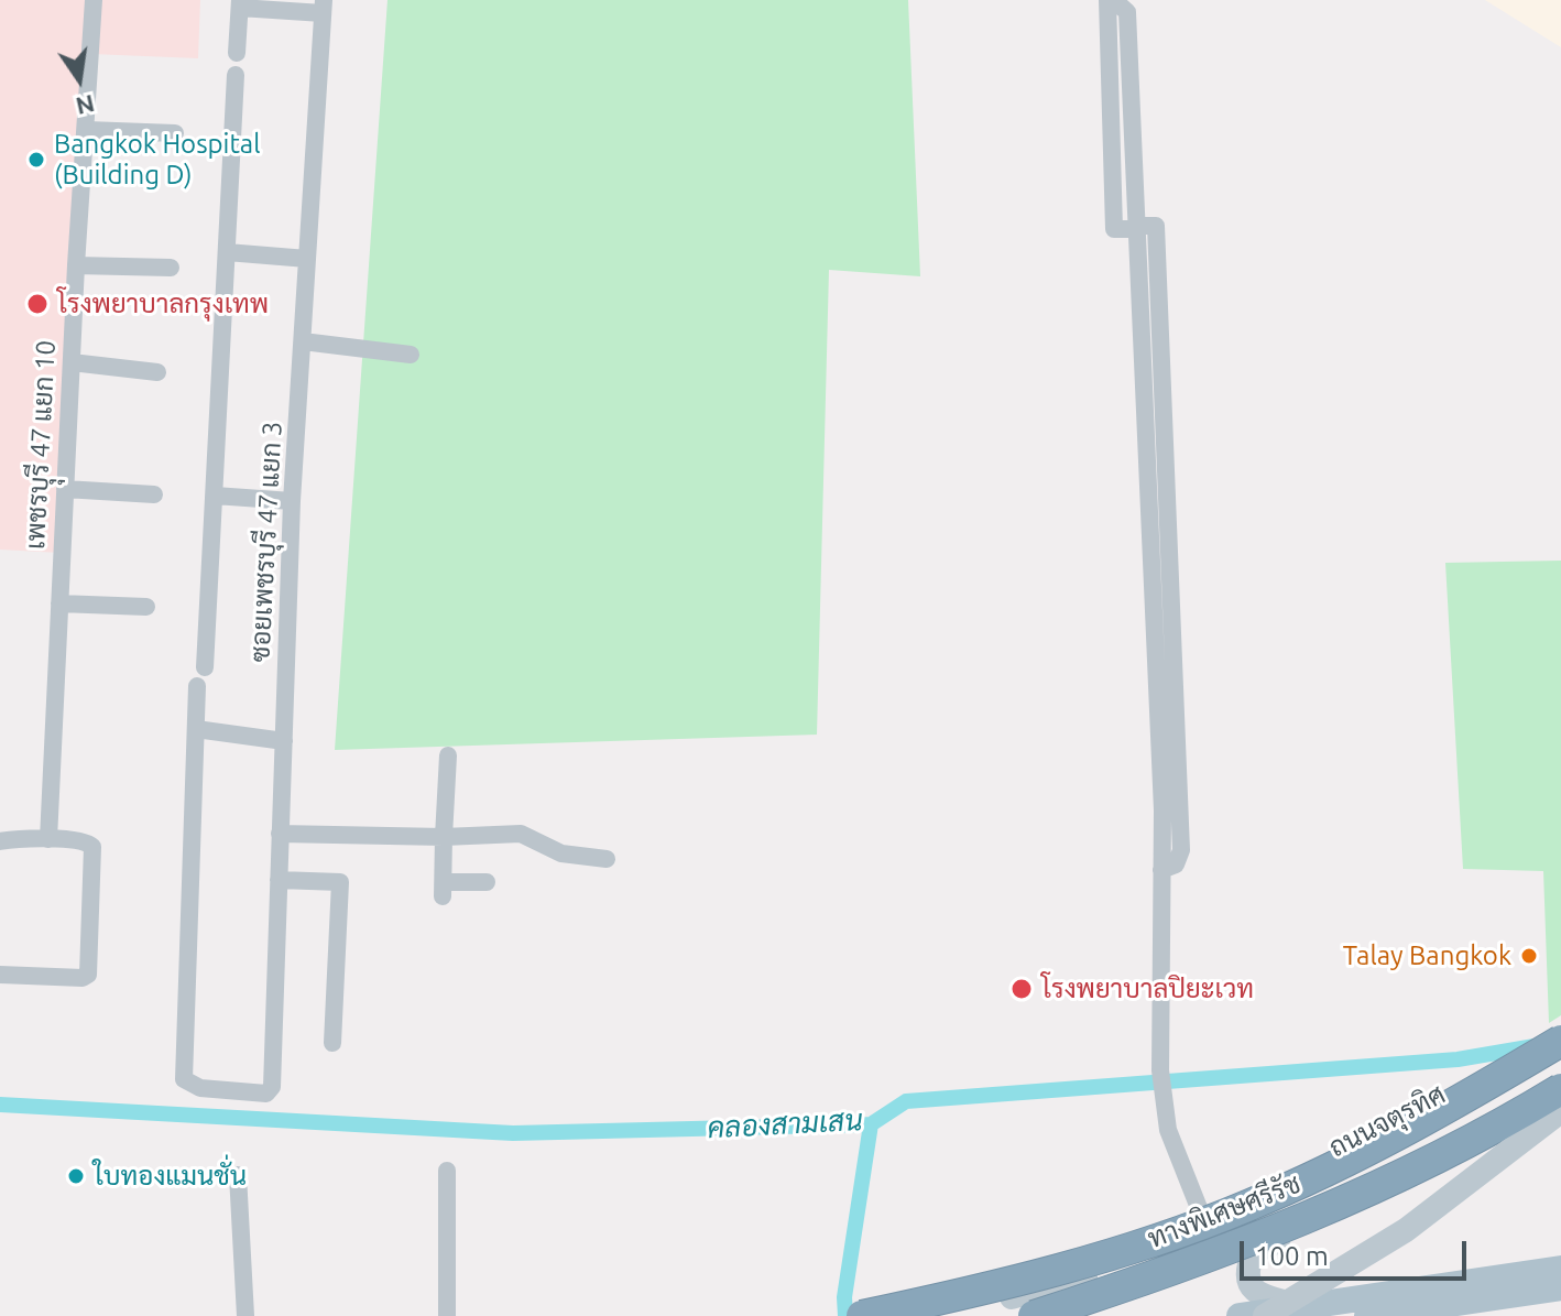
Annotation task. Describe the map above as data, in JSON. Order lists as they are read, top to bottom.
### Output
{
  "streets": {
    "highway": ["ทางพิเศษศรีรัช"],
    "main road": ["ถนนจตุรทิศ"],
    "street": ["เพชรบุุรี 47 แยก 10", "ซอยเพชรบุรี 47 แยก 3"]
  },
  "water": ["คลองสามเสน"],
  "places": [
    "Bangkok Hospital (Building D)",
    "โรงพยาบาลกรุงเทพ",
    "Talay Bangkok",
    "โรงพยาบาลปิยะเวท",
    "ใบทองแมนชั่น"
  ],
  "scale_bar": "100 m",
  "north": "bottom"
}
